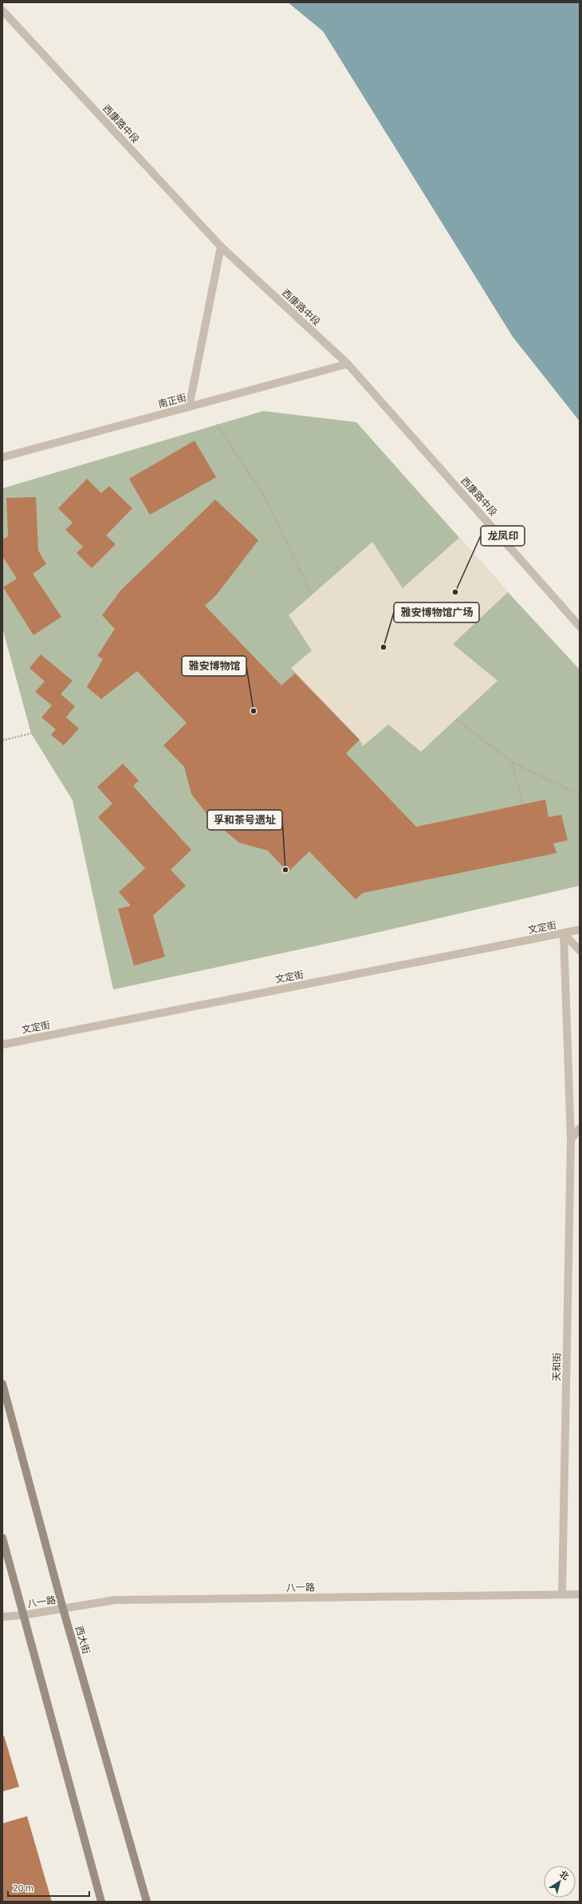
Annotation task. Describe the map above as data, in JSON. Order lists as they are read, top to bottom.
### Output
{
  "streets": {
    "main road": ["西大街"],
    "street": [
      "西康路中段",
      "南正街",
      "文定街",
      "天和街",
      "八一路"
    ]
  },
  "crossings": [
    ["西康路中段", "南正街"],
    ["文定街", "天和街"],
    ["天和街", "八一路"],
    ["八一路", "西大街"]
  ],
  "places": [
    "龙凤印",
    "雅安博物馆广场",
    "雅安博物馆",
    "孚和茶号遗址"
  ],
  "scale_bar": "20 m",
  "north": "top right"
}
